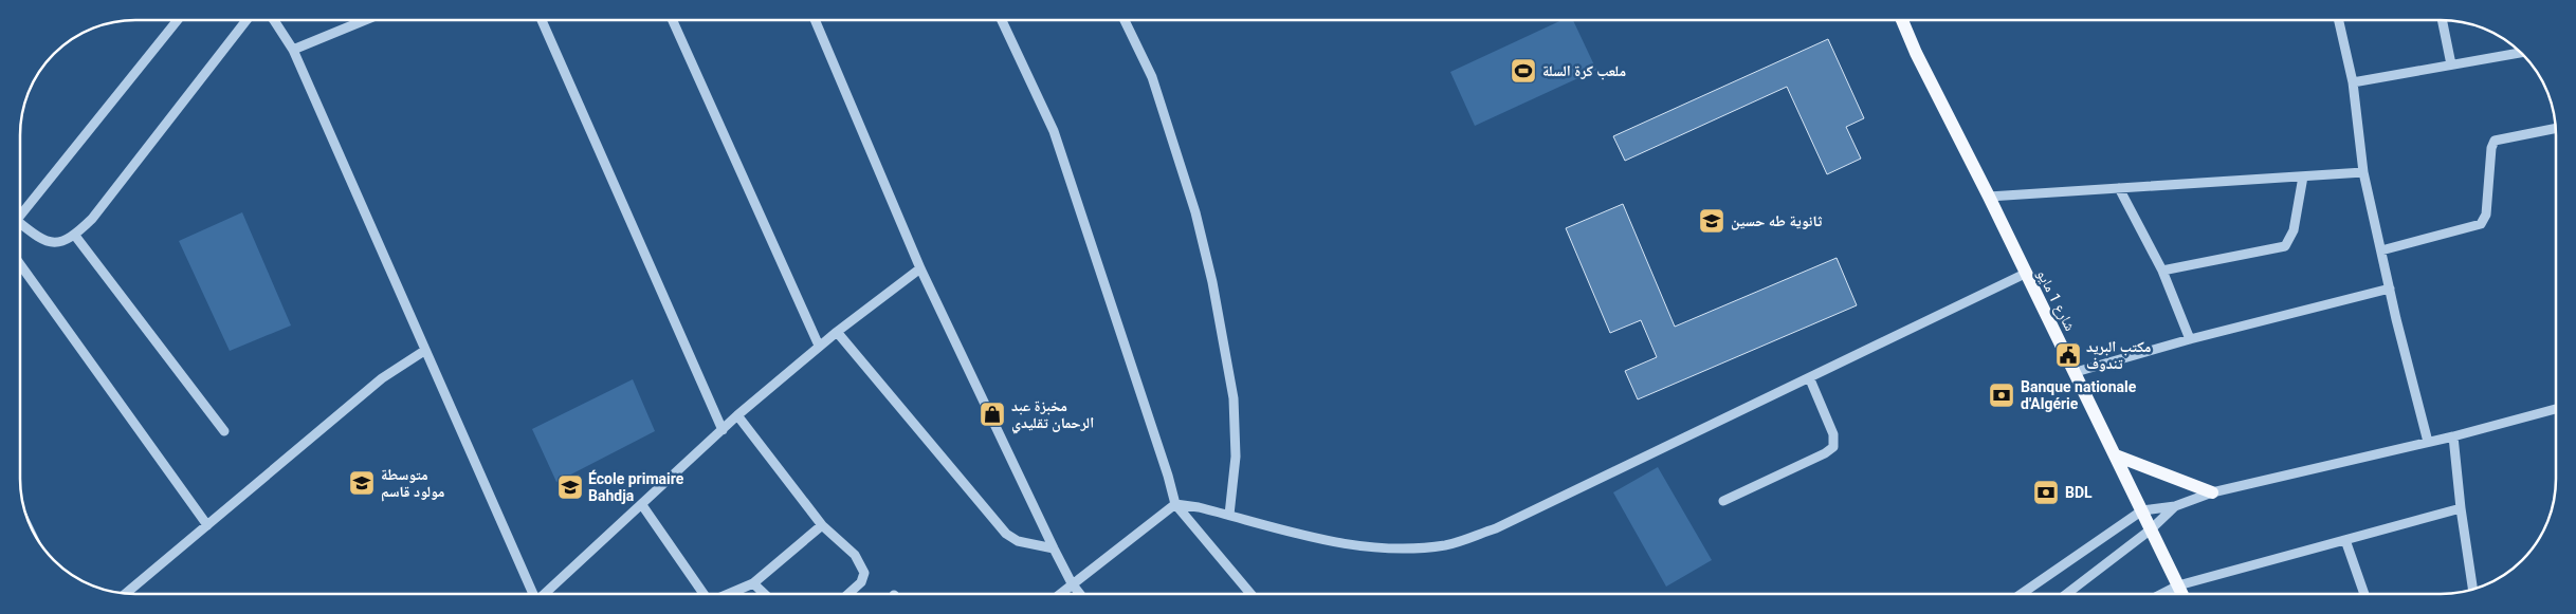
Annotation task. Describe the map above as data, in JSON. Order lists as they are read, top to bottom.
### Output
{
  "streets": {
    "main road": ["شارع 1 مايو"]
  },
  "places": {
    "sports": ["ملعب كرة السلة"],
    "school or university": ["ثانوية طه حسين", "متوسطة مولود قاسم", "École primaire Bahdja"],
    "public building": ["مكتب البريد تندوف"],
    "bank": ["Banque nationale d'Algérie", "BDL"],
    "shop": ["مخبزة عبد الرحمان تقليدي"]
  }
}
